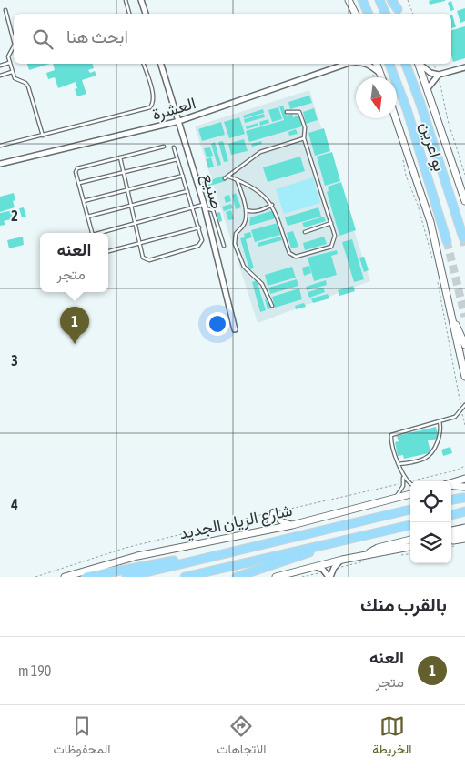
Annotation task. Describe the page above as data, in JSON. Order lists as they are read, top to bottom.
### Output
{
  "streets": {
    "highway": ["بو اعرين", "شارع الريان الجديد"],
    "street": ["العشرة", "صنيع"]
  },
  "crossings": [
    ["العشرة", "صنيع"]
  ],
  "north": "bottom",
  "page": {
    "search": "ابحث هنا",
    "popup": ["العنه", "متجر"],
    "pins": "1",
    "heading": "بالقرب منك",
    "list": [
      {
        "mark": "1",
        "name": "العنه",
        "note": "متجر",
        "value": "190 m"
      }
    ],
    "nav": ["الخريطة", "الاتجاهات", "المحفوظات"]
  },
  "grid": {
    "rows": ["2", "3", "4"]
  }
}
